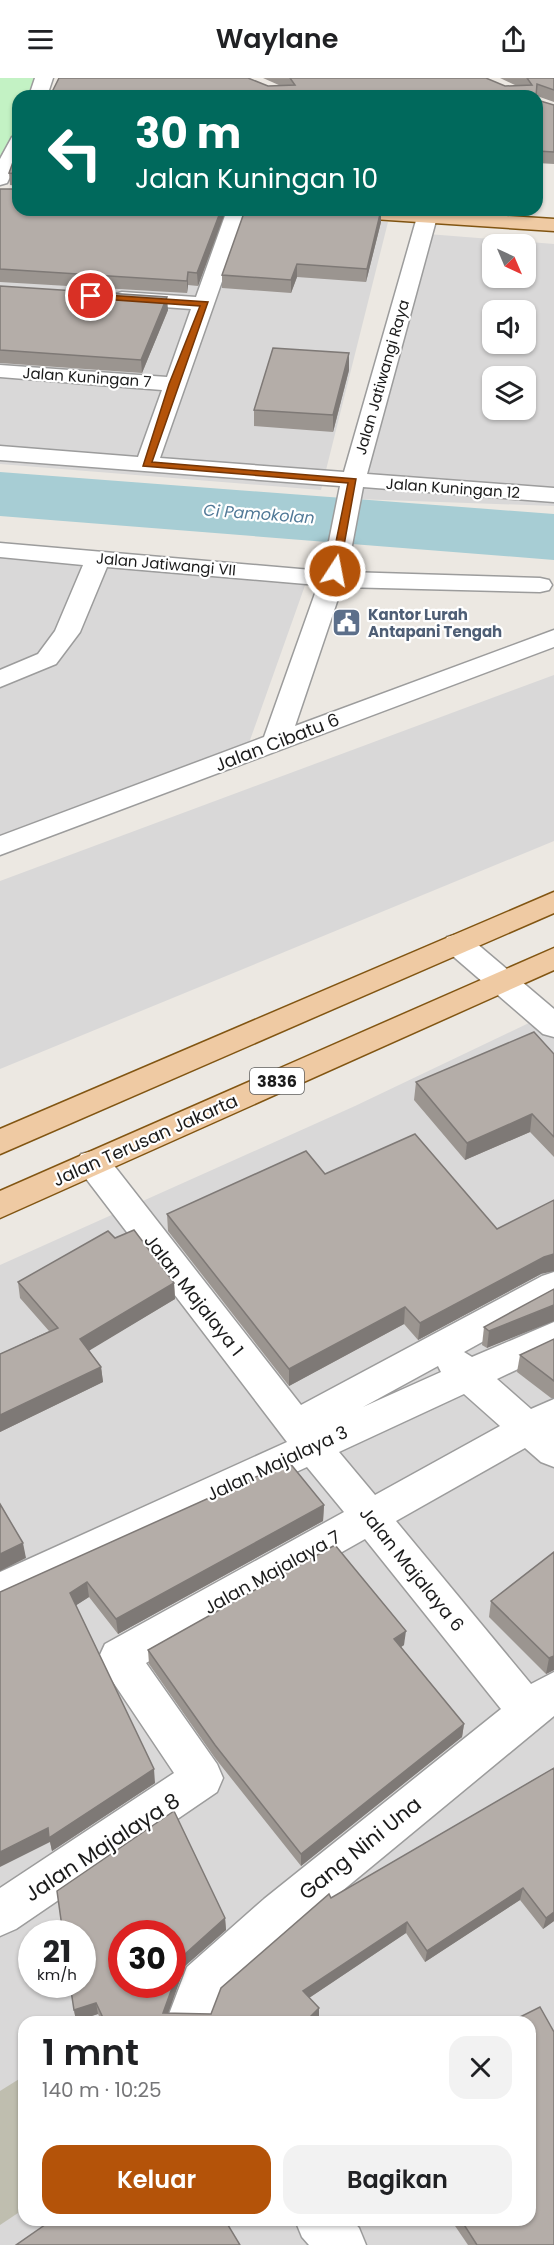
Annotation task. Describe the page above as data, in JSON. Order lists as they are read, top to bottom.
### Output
{
  "streets": {
    "main road": ["3836", "Jalan Terusan Jakarta"],
    "street": [
      "Jalan Kuningan 7",
      "Jalan Jatiwangi Raya",
      "Jalan Kuningan 12",
      "Jalan Jatiwangi VII",
      "Jalan Cibatu 6",
      "Jalan Majalaya 1",
      "Jalan Majalaya 3",
      "Jalan Majalaya 6",
      "Jalan Majalaya 7",
      "Jalan Majalaya 8",
      "Gang Nini Una"
    ]
  },
  "crossings": [
    ["Jalan Jatiwangi Raya", "Jalan Kuningan 12"],
    ["Jalan Jatiwangi Raya", "Jalan Jatiwangi VII"],
    ["Jalan Jatiwangi Raya", "Jalan Cibatu 6"],
    ["Jalan Terusan Jakarta", "Jalan Majalaya 1"],
    ["Jalan Majalaya 1", "Jalan Majalaya 3"],
    ["Jalan Majalaya 1", "Jalan Majalaya 6"],
    ["Jalan Majalaya 3", "Jalan Majalaya 6"],
    ["Jalan Majalaya 6", "Gang Nini Una"],
    ["Jalan Majalaya 7", "Jalan Majalaya 8"]
  ],
  "water": ["Ci Pamokolan"],
  "places": {
    "public building": ["Kantor Lurah Antapani Tengah"]
  },
  "north": "bottom right",
  "page": {
    "header": "Waylane",
    "turn": ["30 m", "Jalan Kuningan 10"],
    "speed": "21 km/h",
    "limit": "30",
    "heading": ["1 mnt", "140 m · 10:25"],
    "buttons": ["Keluar", "Bagikan"]
  }
}
